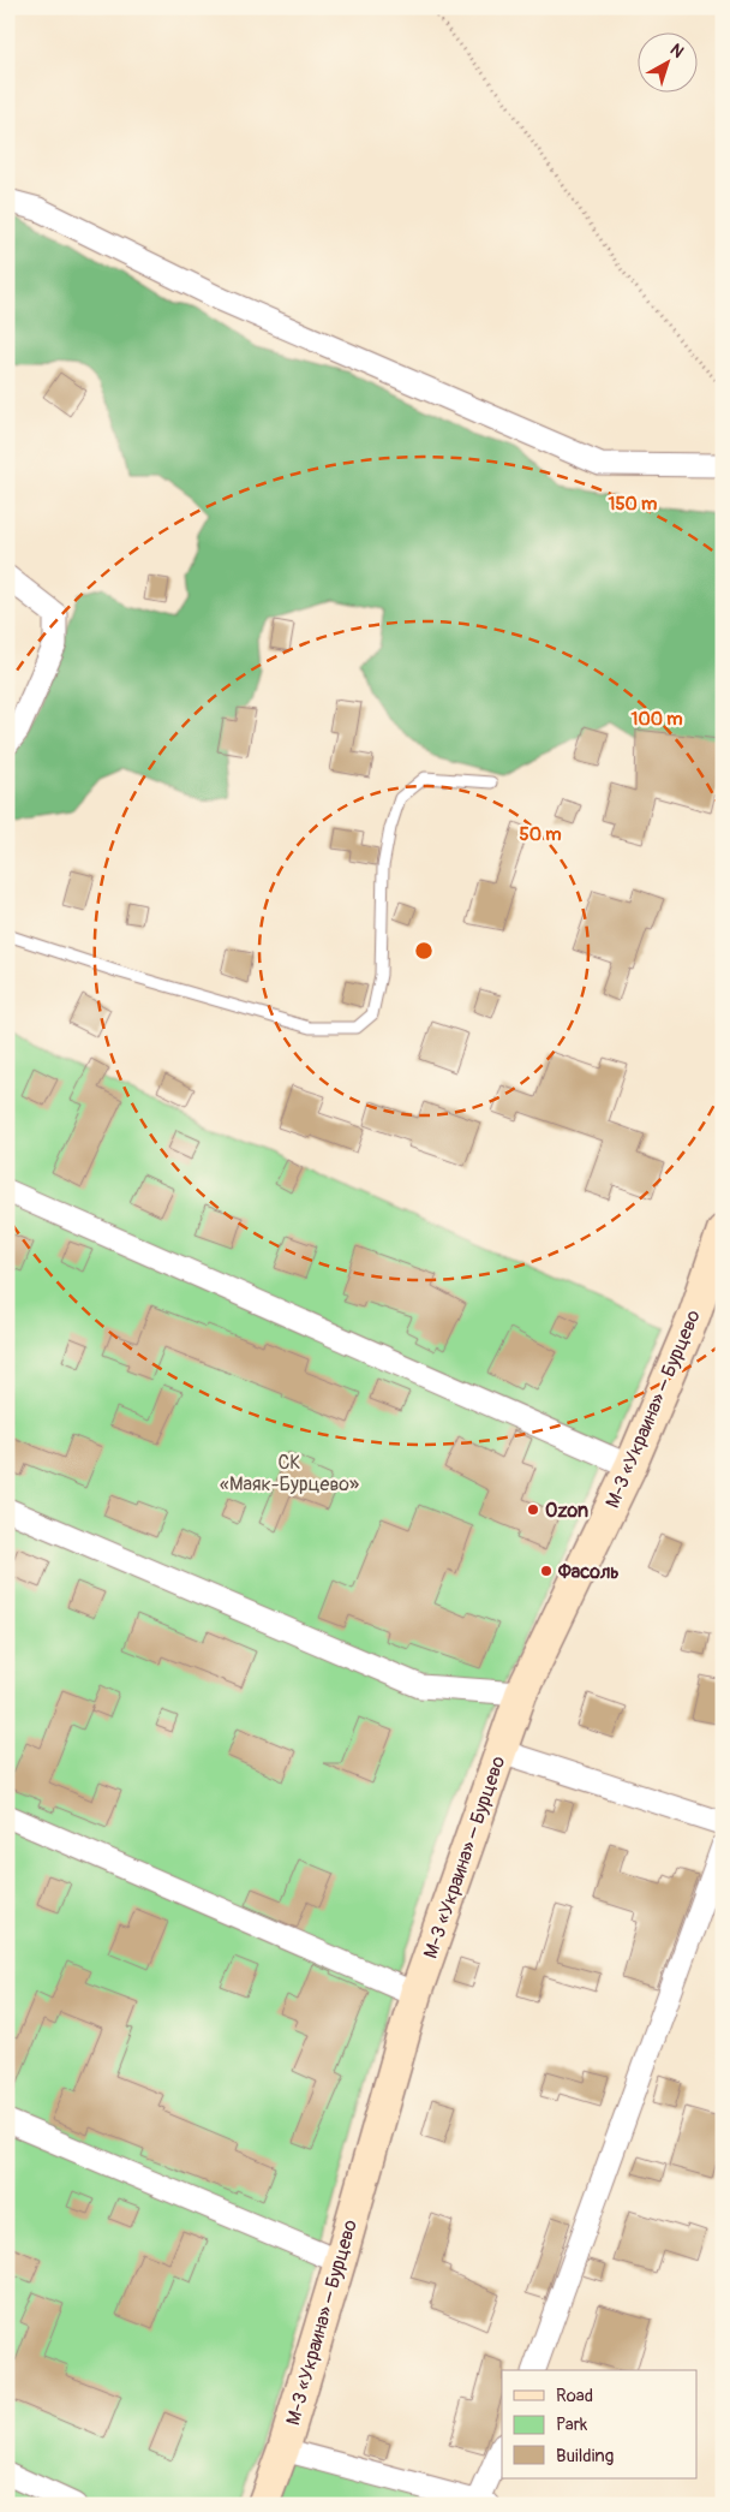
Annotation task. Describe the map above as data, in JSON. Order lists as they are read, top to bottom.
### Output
{
  "streets": {
    "street": ["М-3 «Украина» – Бурцево"]
  },
  "parks": ["СК «Маяк-Бурцево»"],
  "places": ["Ozon", "Фасоль"],
  "legend": ["Road", "Park", "Building"],
  "north": "top right",
  "rings": ["150 m", "100 m", "50 m"]
}
